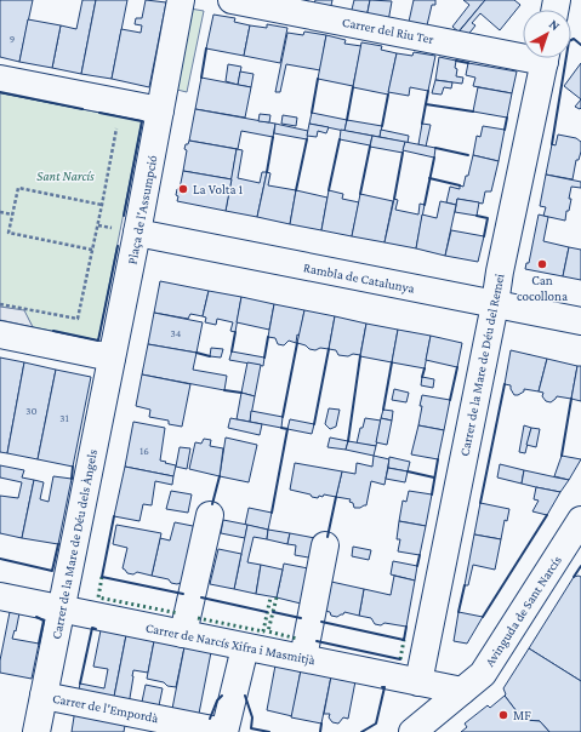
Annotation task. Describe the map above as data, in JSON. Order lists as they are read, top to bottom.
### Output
{
  "streets": {
    "street": [
      "Carrer del Riu Ter",
      "Plaça de l'Assumpció",
      "Rambla de Catalunya",
      "Carrer de la Mare de Déu del Remei",
      "Carrer de la Mare de Déu dels Àngels",
      "Avinguda de Sant Narcís",
      "Carrer de Narcís Xifra i Masmitjà",
      "Carrer de l'Empordà"
    ]
  },
  "crossings": [
    ["Plaça de l'Assumpció", "Rambla de Catalunya"],
    ["Plaça de l'Assumpció", "Carrer de la Mare de Déu dels Àngels"],
    ["Rambla de Catalunya", "Carrer de la Mare de Déu del Remei"],
    ["Carrer de la Mare de Déu del Remei", "Carrer de Narcís Xifra i Masmitjà"],
    ["Carrer de la Mare de Déu dels Àngels", "Carrer de Narcís Xifra i Masmitjà"],
    ["Carrer de la Mare de Déu dels Àngels", "Carrer de l'Empordà"],
    ["Avinguda de Sant Narcís", "Carrer de Narcís Xifra i Masmitjà"]
  ],
  "parks": ["Sant Narcís"],
  "places": ["La Volta 1", "Can cocollona", "MF"],
  "house_numbers": [
    "9",
    "34",
    "30",
    "31",
    "16"
  ],
  "north": "top right"
}
